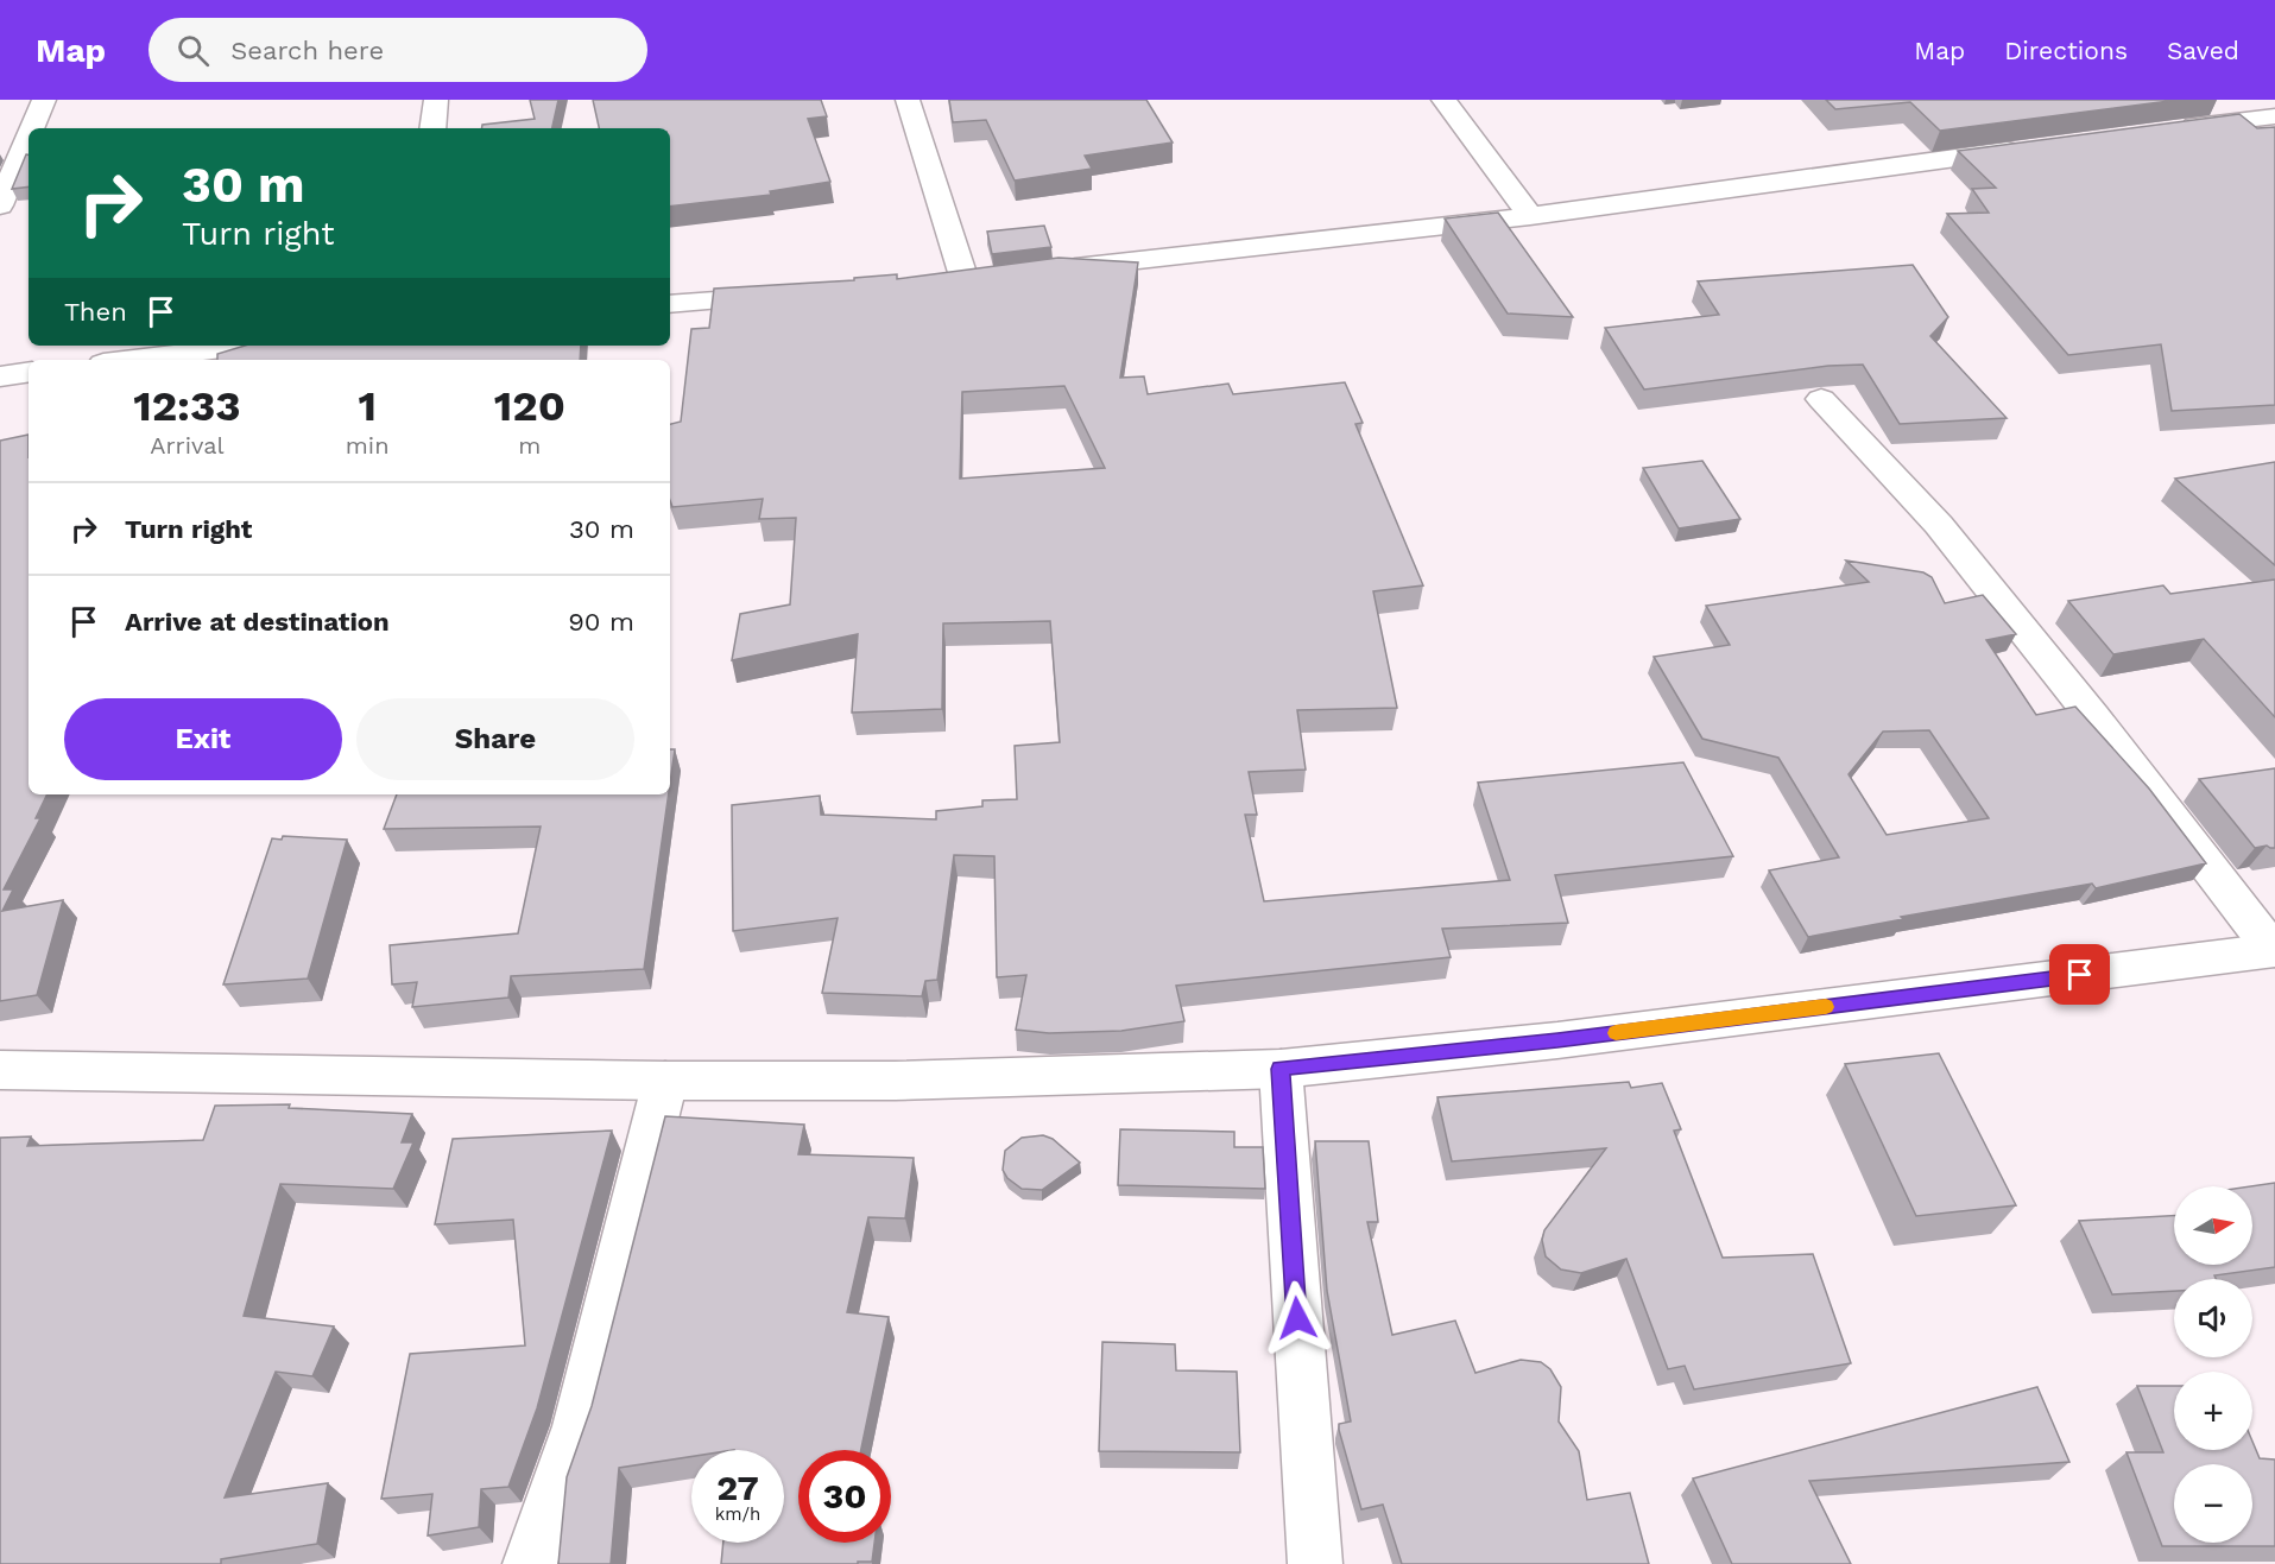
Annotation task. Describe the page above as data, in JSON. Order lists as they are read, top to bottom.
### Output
{
  "north": "right",
  "page": {
    "header": "Map",
    "search": "Search here",
    "nav": ["Map", "Directions", "Saved"],
    "turn": ["30 m", "Turn right"],
    "then": "Then",
    "eta": [
      "12:33",
      "Arrival",
      "1",
      "min",
      "120",
      "m"
    ],
    "list": [
      {
        "name": "Turn right",
        "value": "30 m"
      },
      {
        "name": "Arrive at destination",
        "value": "90 m"
      }
    ],
    "buttons": ["Exit", "Share"],
    "map_buttons": ["+", "−"],
    "speed": "27 km/h",
    "limit": "30"
  }
}
